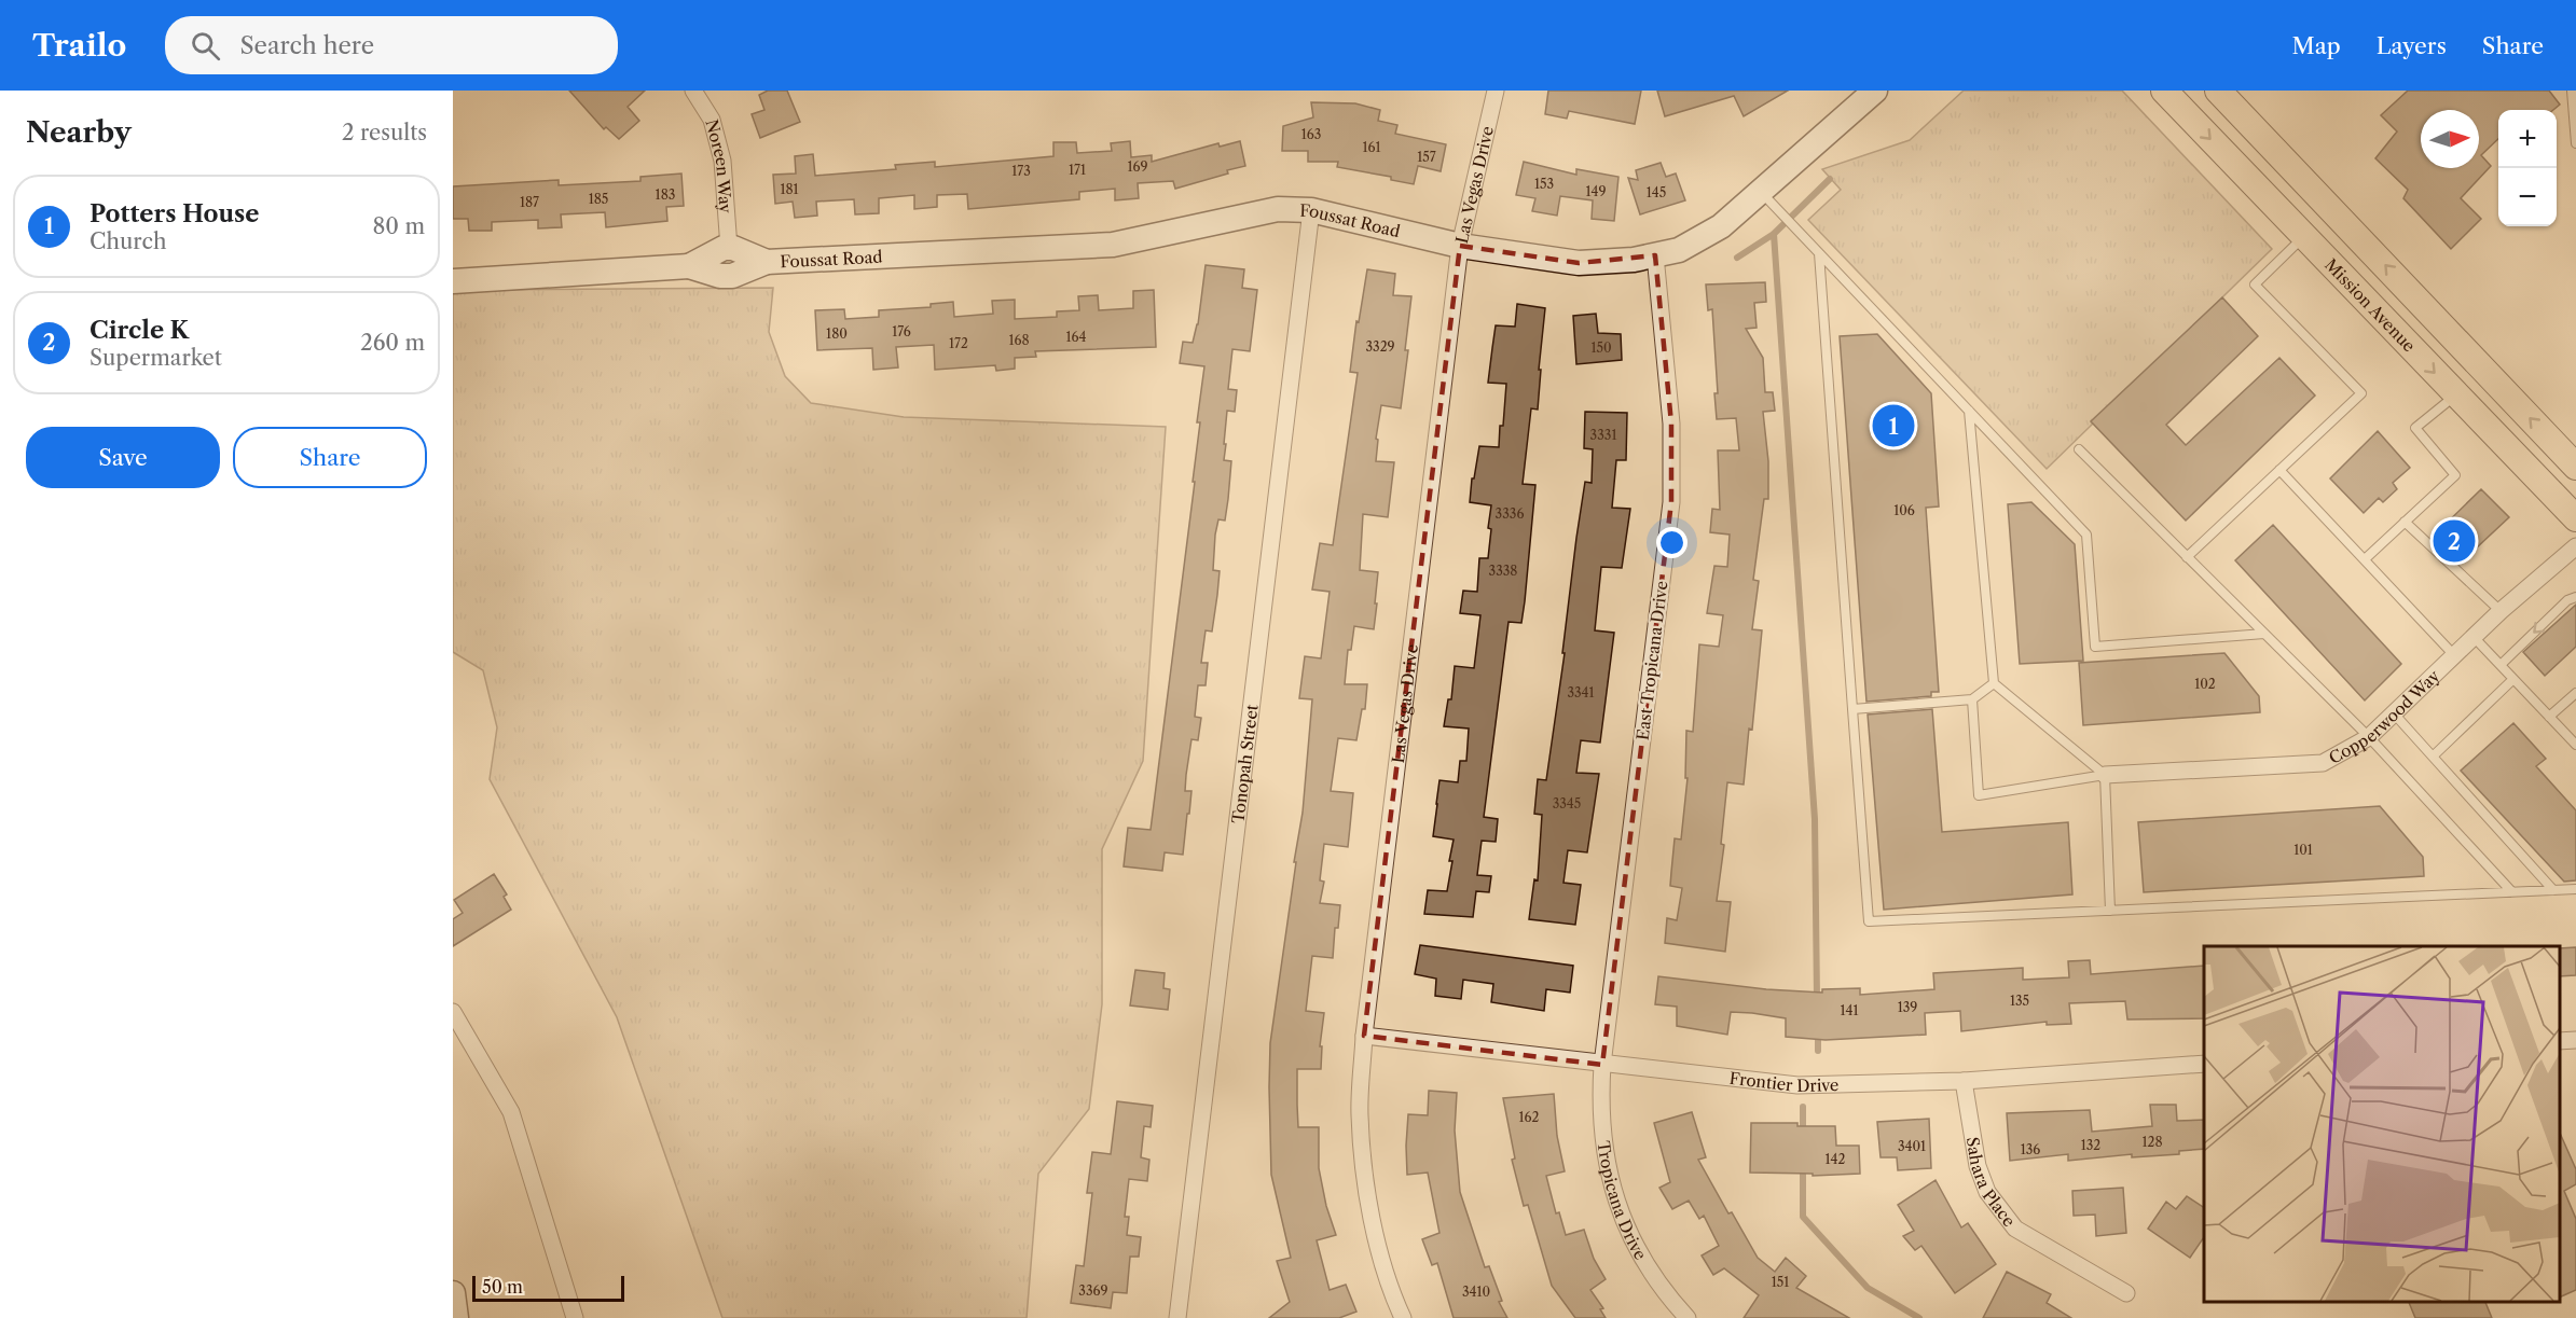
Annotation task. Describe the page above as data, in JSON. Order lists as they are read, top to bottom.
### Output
{
  "streets": {
    "main road": ["Foussat Road", "Mission Avenue"],
    "street": [
      "Noreen Way",
      "Las Vegas Drive",
      "East Tropicana Drive",
      "Copperwood Way",
      "Tonopah Street",
      "Frontier Drive",
      "Sahara Place",
      "Tropicana Drive"
    ]
  },
  "crossings": [
    ["Noreen Way", "Foussat Road"],
    ["Las Vegas Drive", "Foussat Road"],
    ["Las Vegas Drive", "Frontier Drive"],
    ["Foussat Road", "East Tropicana Drive"],
    ["Foussat Road", "Tonopah Street"],
    ["East Tropicana Drive", "Frontier Drive"],
    ["East Tropicana Drive", "Tropicana Drive"],
    ["Frontier Drive", "Sahara Place"],
    ["Frontier Drive", "Tropicana Drive"]
  ],
  "house_numbers": [
    "163",
    "161",
    "157",
    "169",
    "171",
    "173",
    "153",
    "181",
    "149",
    "145",
    "183",
    "185",
    "187",
    "176",
    "180",
    "164",
    "168",
    "172",
    "3329",
    "150",
    "3331",
    "106",
    "3336",
    "3338",
    "102",
    "3341",
    "3345",
    "101",
    "135",
    "139",
    "141",
    "162",
    "128",
    "132",
    "3401",
    "136",
    "142",
    "151",
    "3369",
    "3410"
  ],
  "scale_bar": "50 m",
  "north": "right",
  "page": {
    "header": "Trailo",
    "search": "Search here",
    "nav": ["Map", "Layers", "Share"],
    "heading": ["Nearby", "2 results"],
    "map_buttons": ["+", "−"],
    "list": [
      {
        "mark": "1",
        "name": "Potters House",
        "note": "Church",
        "value": "80 m"
      },
      {
        "mark": "2",
        "name": "Circle K",
        "note": "Supermarket",
        "value": "260 m"
      }
    ],
    "pins": ["1", "2"],
    "buttons": ["Save", "Share"],
    "scale": "50 m"
  }
}
